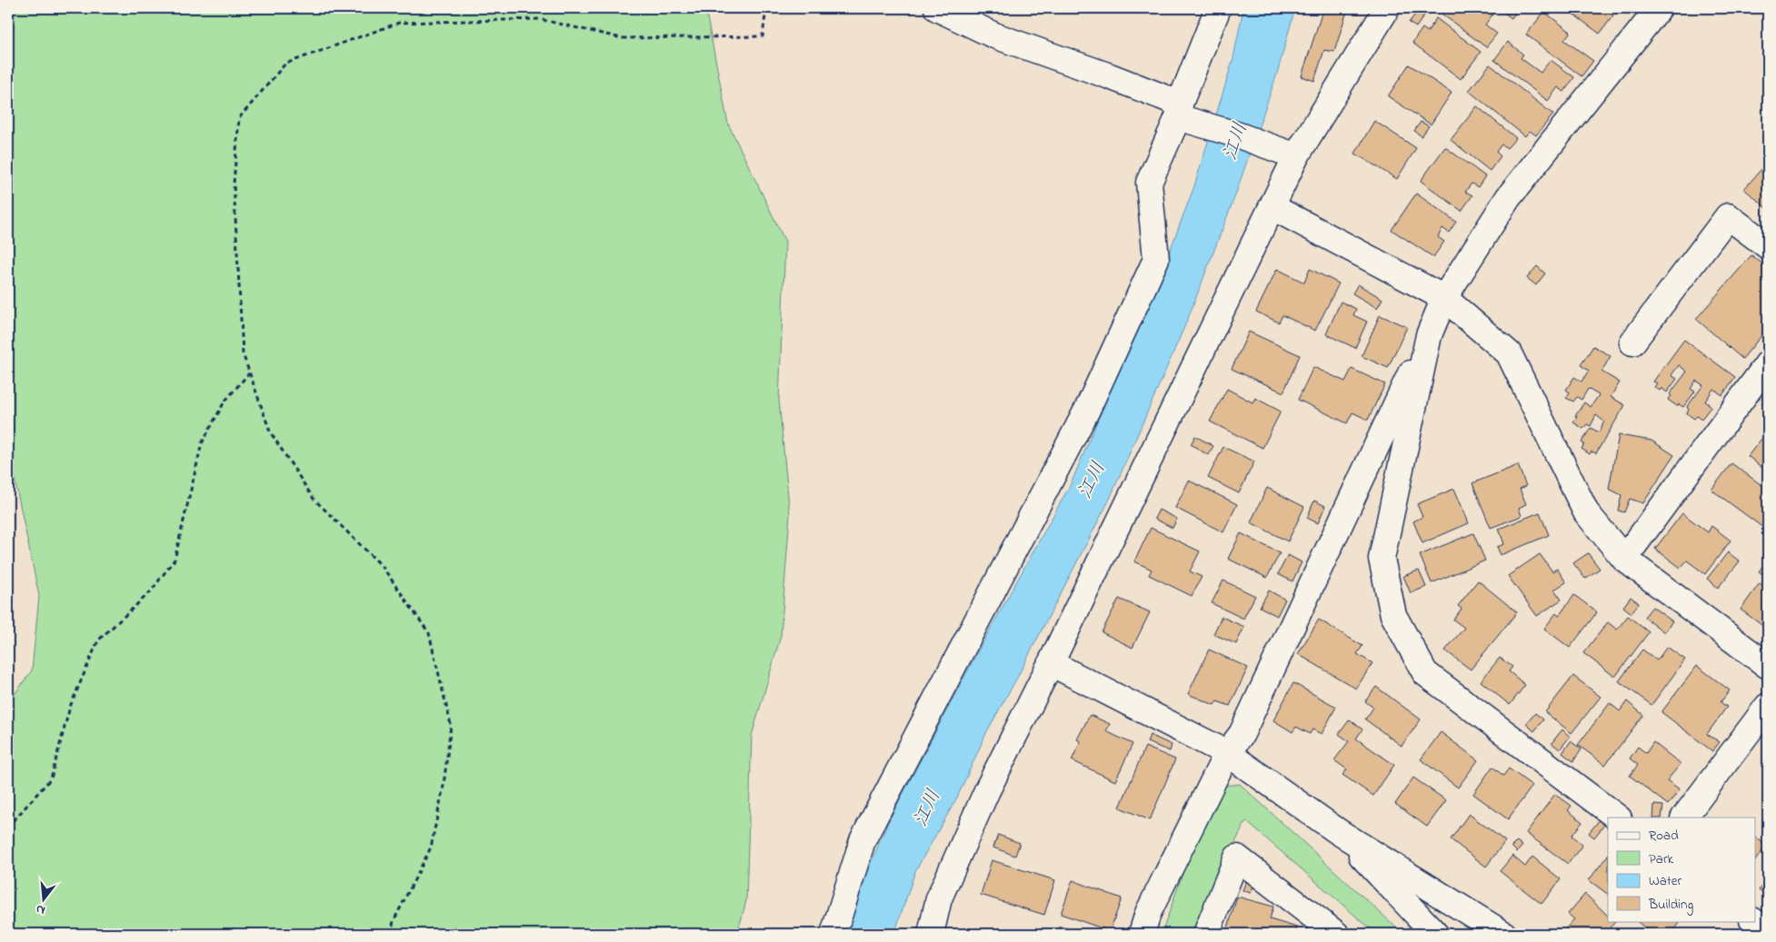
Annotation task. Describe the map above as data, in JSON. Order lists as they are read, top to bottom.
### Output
{
  "water": ["江川"],
  "legend": [
    "Road",
    "Park",
    "Water",
    "Building"
  ],
  "north": "bottom"
}
